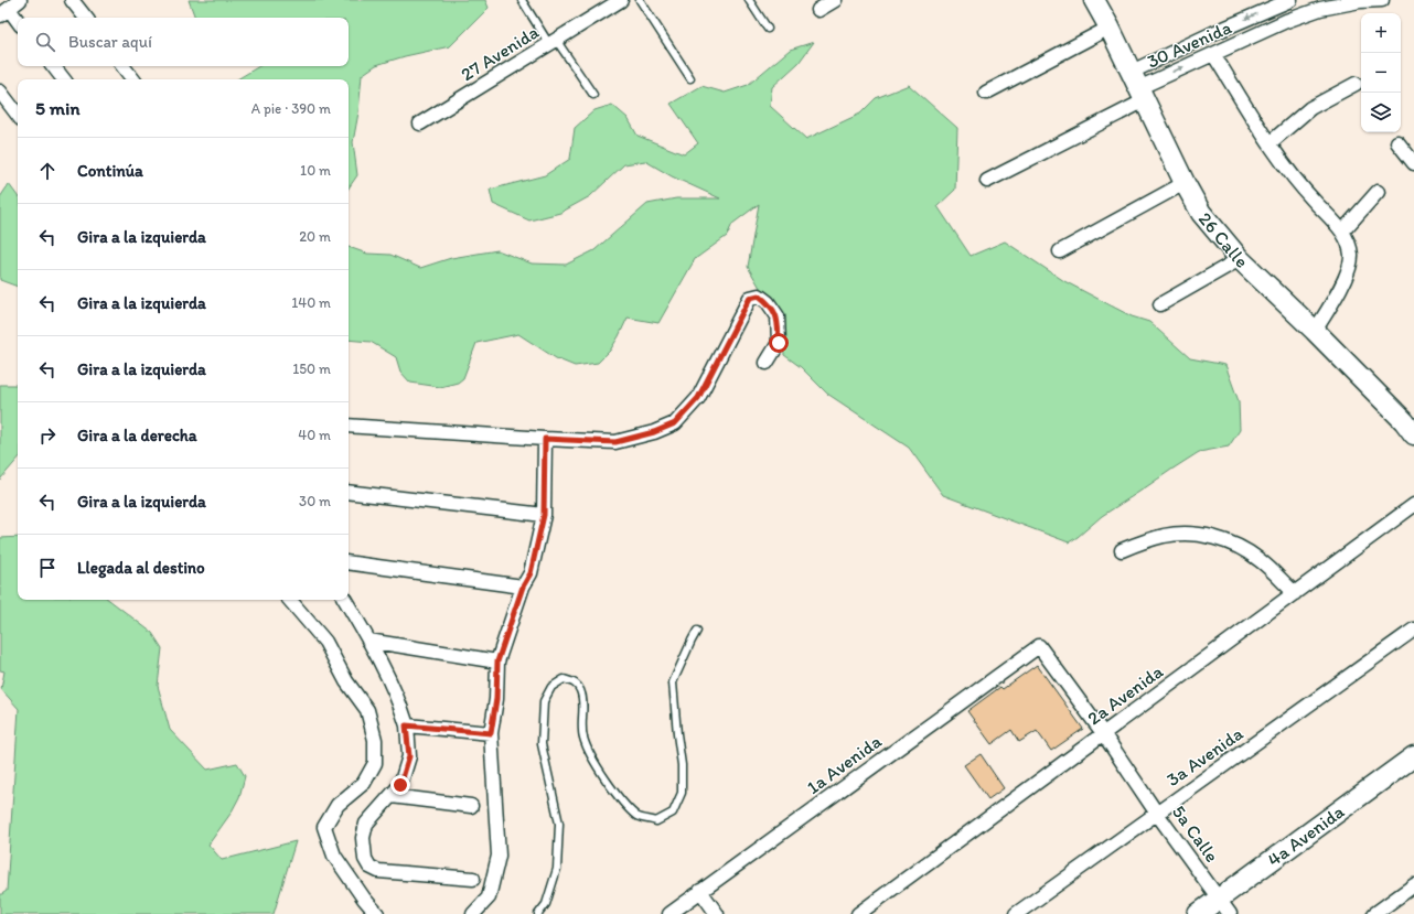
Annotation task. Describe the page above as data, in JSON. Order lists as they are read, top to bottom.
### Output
{
  "streets": {
    "street": [
      "30 Avenida",
      "27 Avenida",
      "26 Calle",
      "2a Avenida",
      "3a Avenida",
      "1a Avenida",
      "5a Calle",
      "4a Avenida"
    ]
  },
  "crossings": [
    ["30 Avenida", "26 Calle"],
    ["2a Avenida", "5a Calle"],
    ["3a Avenida", "5a Calle"],
    ["1a Avenida", "5a Calle"],
    ["5a Calle", "4a Avenida"]
  ],
  "page": {
    "map_buttons": ["+", "−"],
    "search": "Buscar aquí",
    "heading": ["5 min", "A pie · 390 m"],
    "list": [
      ["Continúa", "10 m"],
      ["Gira a la izquierda", "20 m"],
      ["Gira a la izquierda", "140 m"],
      ["Gira a la izquierda", "150 m"],
      ["Gira a la derecha", "40 m"],
      ["Gira a la izquierda", "30 m"],
      "Llegada al destino"
    ]
  }
}
